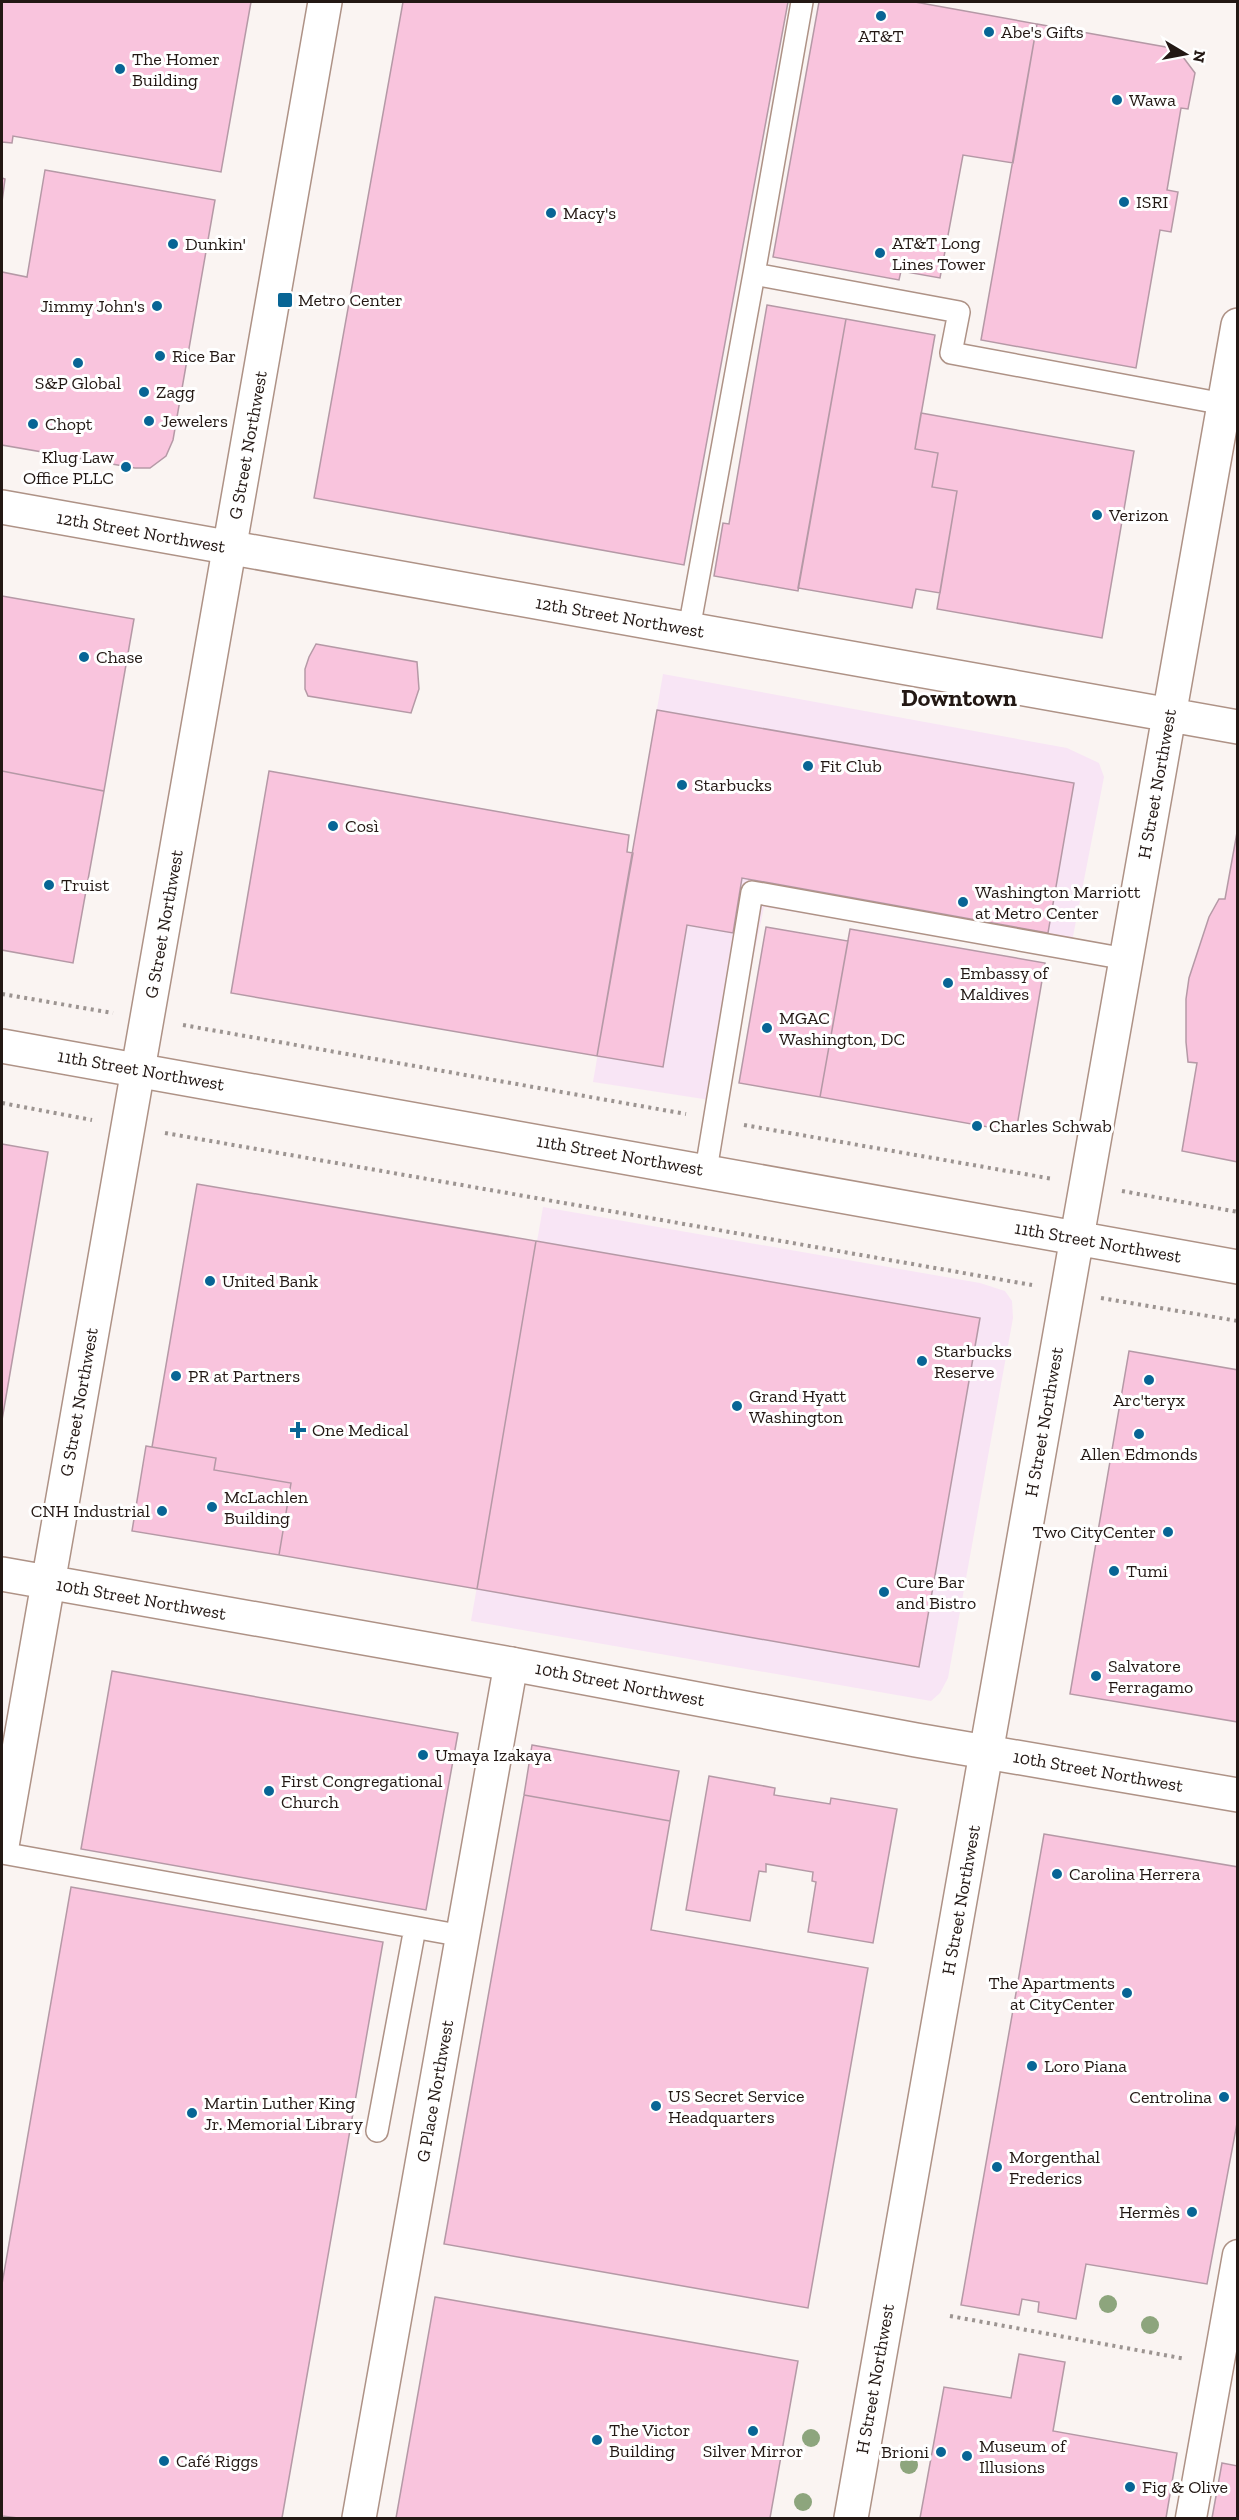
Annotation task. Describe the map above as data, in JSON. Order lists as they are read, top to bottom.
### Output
{
  "streets": {
    "main road": [
      "G Street Northwest",
      "12th Street Northwest",
      "H Street Northwest",
      "11th Street Northwest",
      "10th Street Northwest",
      "G Place Northwest"
    ]
  },
  "crossings": [
    ["G Street Northwest", "12th Street Northwest"],
    ["G Street Northwest", "11th Street Northwest"],
    ["G Street Northwest", "10th Street Northwest"],
    ["12th Street Northwest", "H Street Northwest"],
    ["H Street Northwest", "11th Street Northwest"],
    ["H Street Northwest", "10th Street Northwest"],
    ["10th Street Northwest", "G Place Northwest"]
  ],
  "districts": ["Downtown"],
  "places": {
    "other": [
      "AT&T",
      "Abe's Gifts",
      "The Homer Building",
      "Wawa",
      "ISRI",
      "Macy's",
      "Dunkin'",
      "AT&T Long Lines Tower",
      "Jimmy John's",
      "Rice Bar",
      "S&P Global",
      "Zagg",
      "Jewelers",
      "Chopt",
      "Klug Law Office PLLC",
      "Verizon",
      "Chase",
      "Fit Club",
      "Starbucks",
      "Così",
      "Truist",
      "Washington Marriott at Metro Center",
      "Embassy of Maldives",
      "MGAC Washington, DC",
      "Charles Schwab",
      "United Bank",
      "Starbucks Reserve",
      "PR at Partners",
      "Arc'teryx",
      "Grand Hyatt Washington",
      "Allen Edmonds",
      "McLachlen Building",
      "CNH Industrial",
      "Two CityCenter",
      "Tumi",
      "Cure Bar and Bistro",
      "Salvatore Ferragamo",
      "Umaya Izakaya",
      "First Congregational Church",
      "Carolina Herrera",
      "The Apartments at CityCenter",
      "Loro Piana",
      "Centrolina",
      "US Secret Service Headquarters",
      "Martin Luther King Jr. Memorial Library",
      "Morgenthal Frederics",
      "Hermès",
      "Silver Mirror",
      "The Victor Building",
      "Brioni",
      "Museum of Illusions",
      "Café Riggs",
      "Fig & Olive"
    ],
    "transit": ["Metro Center"],
    "health": ["One Medical"]
  },
  "north": "right"
}
